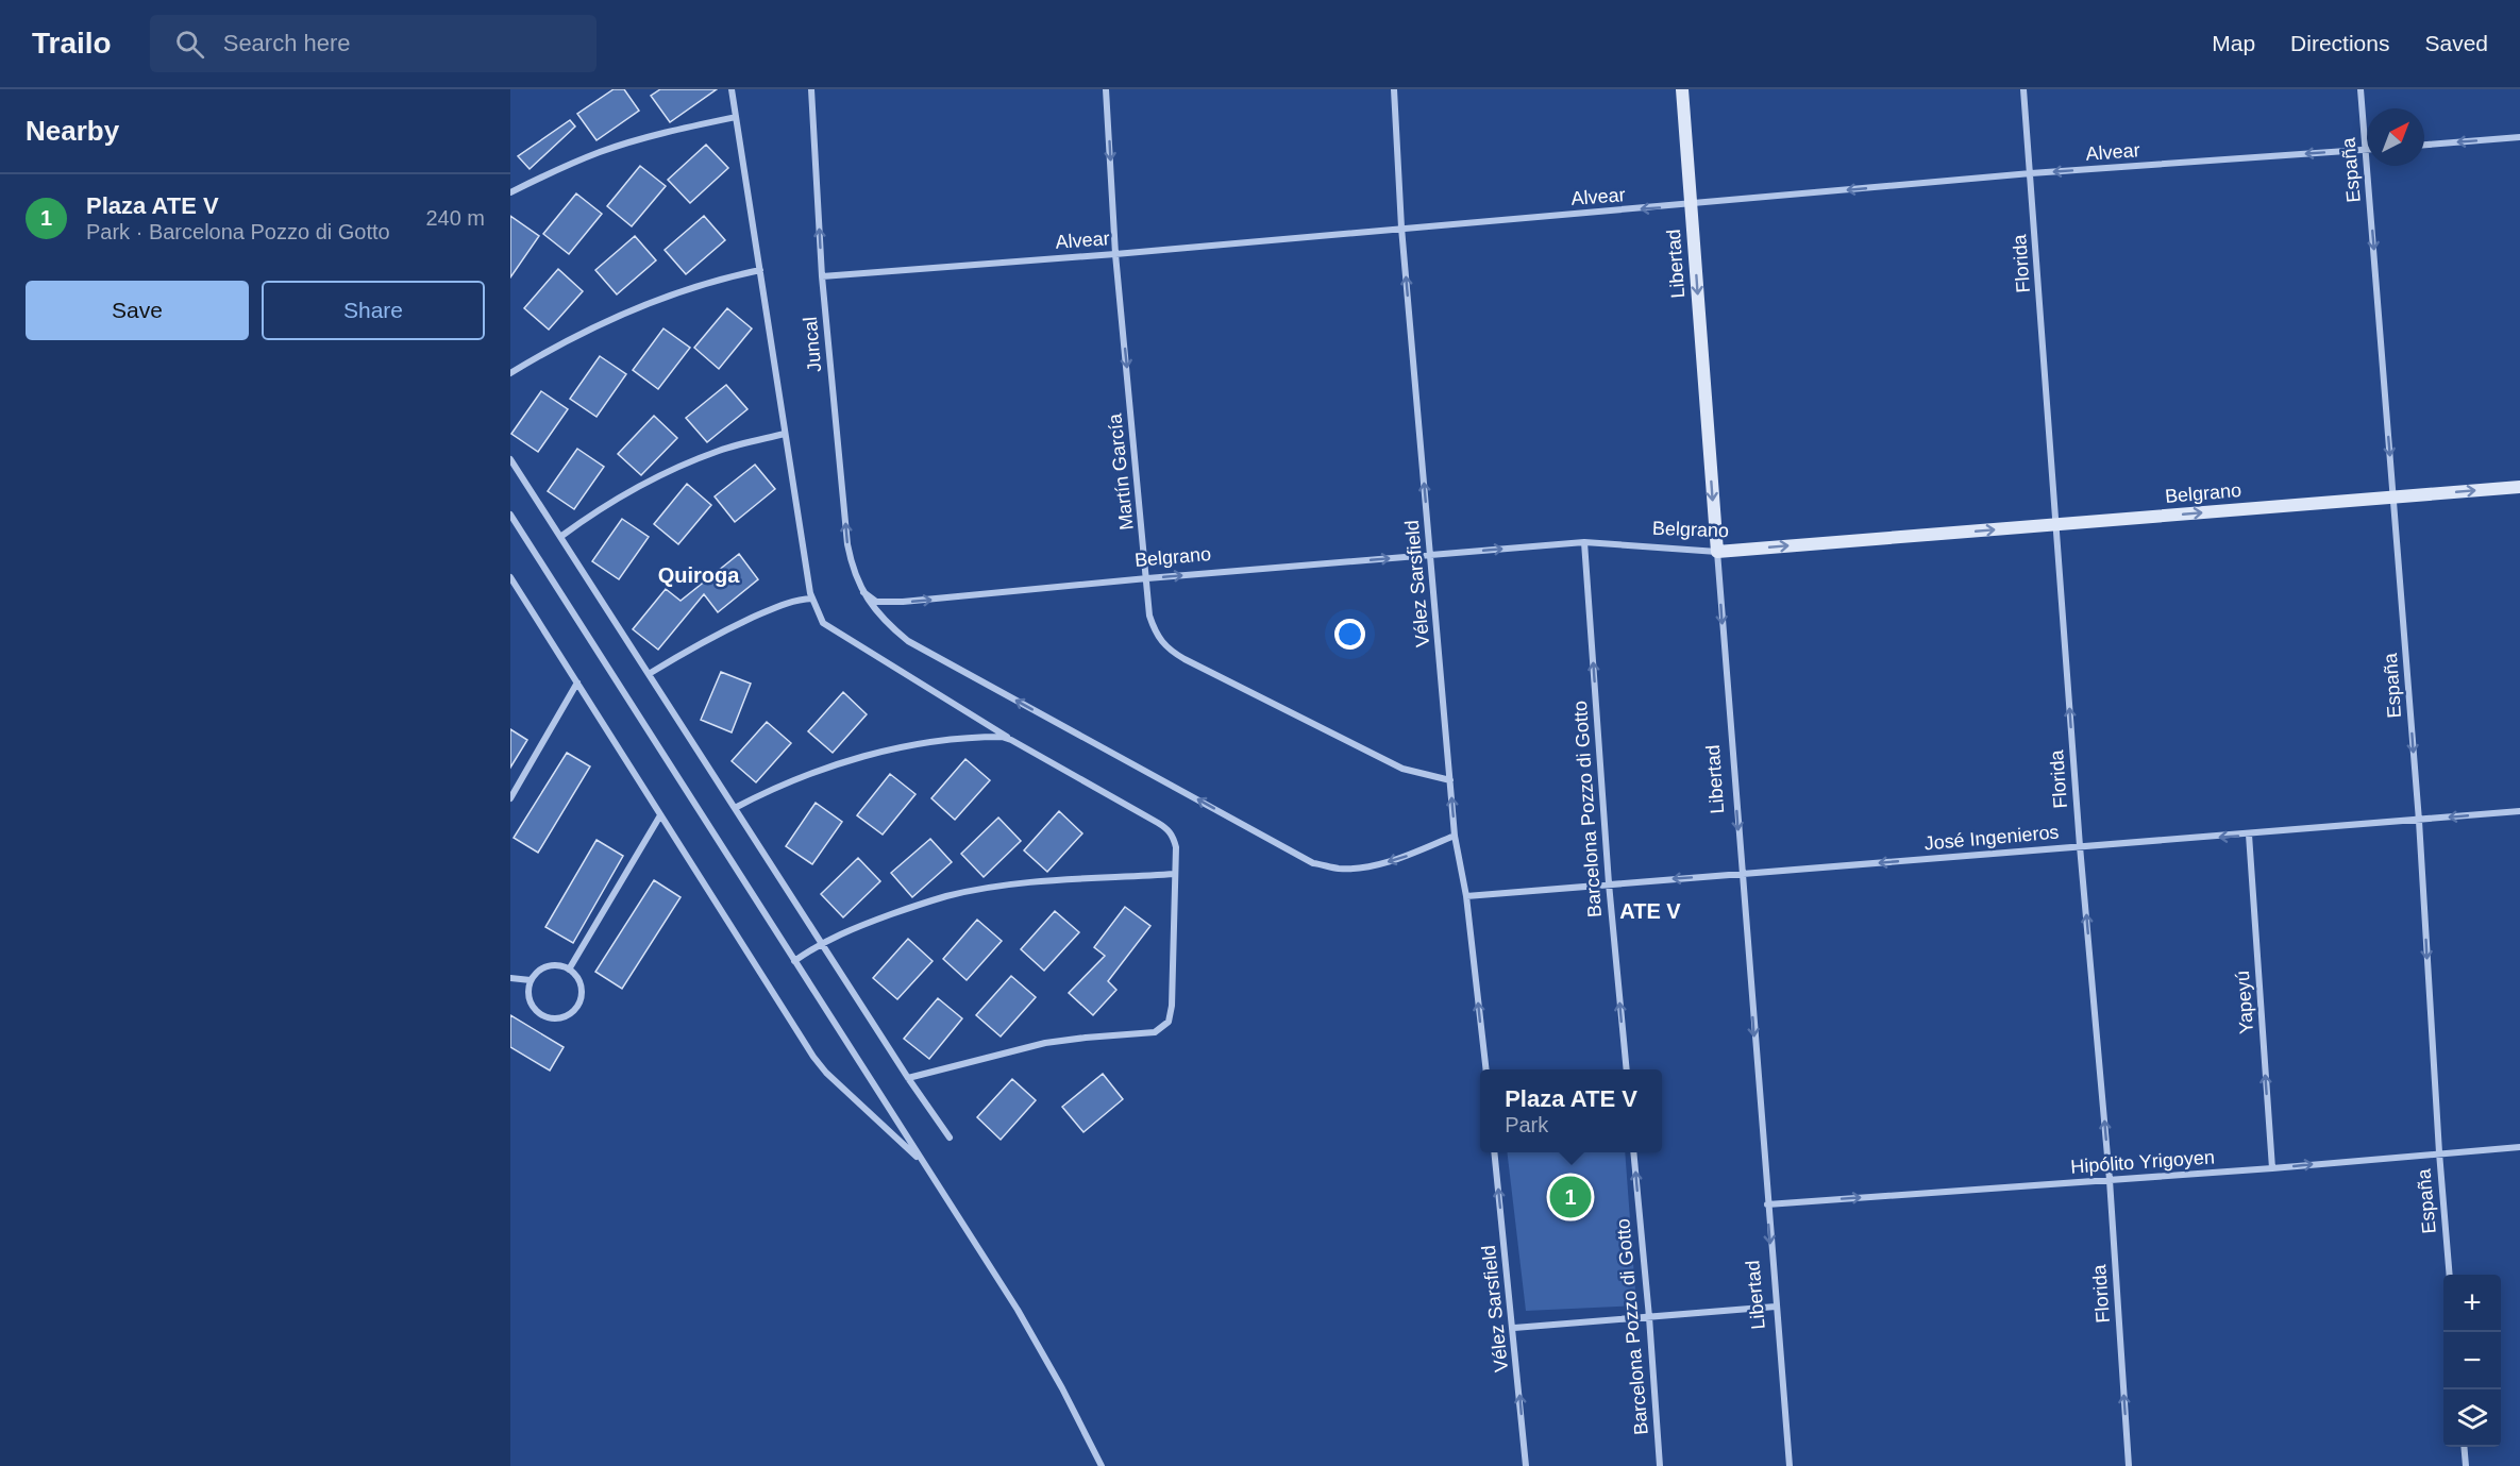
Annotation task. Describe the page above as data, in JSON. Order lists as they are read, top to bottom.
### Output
{
  "streets": {
    "main road": ["Libertad", "Belgrano"],
    "street": [
      "Alvear",
      "España",
      "Florida",
      "Juncal",
      "Martín García",
      "Vélez Sarsfield",
      "Barcelona Pozzo di Gotto",
      "José Ingenieros",
      "Yapeyú",
      "Hipólito Yrigoyen"
    ]
  },
  "crossings": [
    ["Alvear", "España"],
    ["Alvear", "Libertad"],
    ["Alvear", "Florida"],
    ["Alvear", "Juncal"],
    ["Alvear", "Martín García"],
    ["Alvear", "Vélez Sarsfield"],
    ["España", "Belgrano"],
    ["España", "José Ingenieros"],
    ["España", "Hipólito Yrigoyen"],
    ["Libertad", "Belgrano"],
    ["Libertad", "José Ingenieros"],
    ["Libertad", "Hipólito Yrigoyen"],
    ["Florida", "Belgrano"],
    ["Florida", "José Ingenieros"],
    ["Florida", "Hipólito Yrigoyen"],
    ["Juncal", "Belgrano"],
    ["Juncal", "Vélez Sarsfield"],
    ["Martín García", "Belgrano"],
    ["Martín García", "Vélez Sarsfield"],
    ["Belgrano", "Vélez Sarsfield"],
    ["Belgrano", "Barcelona Pozzo di Gotto"],
    ["Vélez Sarsfield", "José Ingenieros"],
    ["Barcelona Pozzo di Gotto", "José Ingenieros"],
    ["José Ingenieros", "Yapeyú"],
    ["Yapeyú", "Hipólito Yrigoyen"]
  ],
  "one_way": [
    "Alvear",
    "España",
    "Libertad",
    "Florida",
    "Martín García",
    "Belgrano",
    "Vélez Sarsfield",
    "Barcelona Pozzo di Gotto",
    "José Ingenieros",
    "Yapeyú",
    "Hipólito Yrigoyen"
  ],
  "districts": ["Quiroga", "ATE V"],
  "north": "top right",
  "page": {
    "header": "Trailo",
    "search": "Search here",
    "nav": ["Map", "Directions", "Saved"],
    "heading": "Nearby",
    "list": [
      {
        "mark": "1",
        "name": "Plaza ATE V",
        "note": "Park · Barcelona Pozzo di Gotto",
        "value": "240 m"
      }
    ],
    "buttons": ["Save", "Share"],
    "popup": ["Plaza ATE V", "Park"],
    "pins": "1",
    "map_buttons": ["+", "−"]
  }
}
